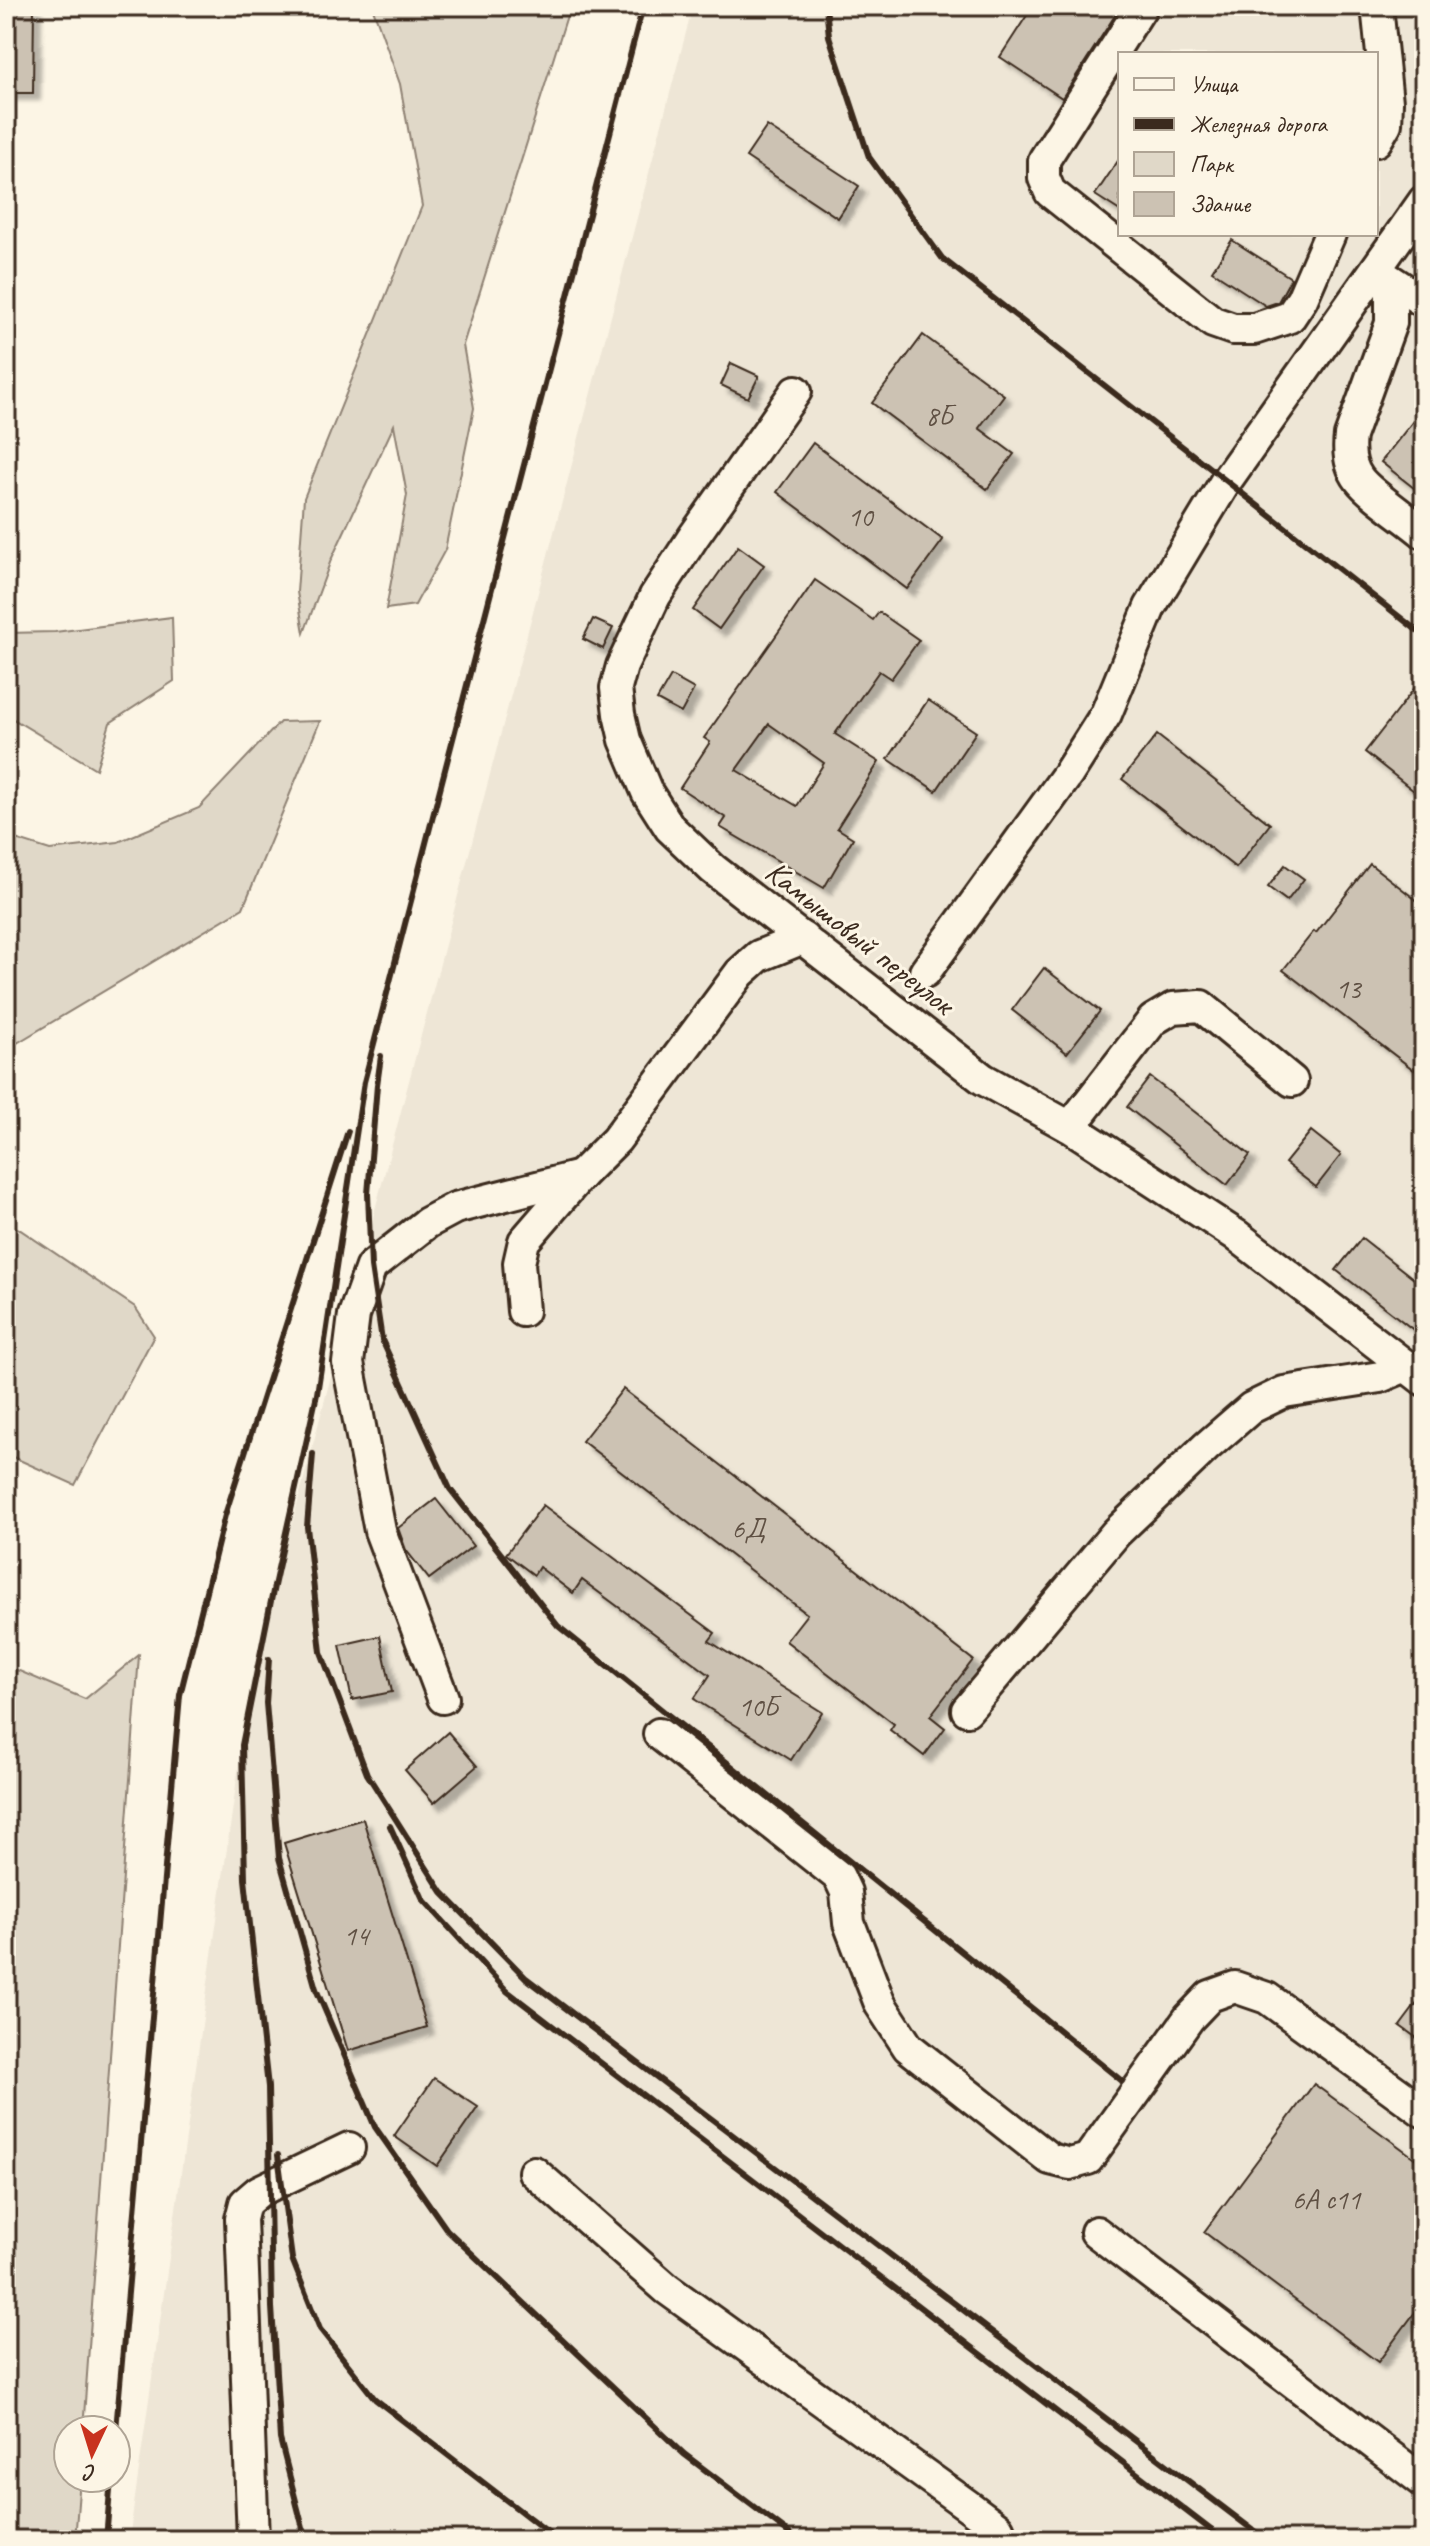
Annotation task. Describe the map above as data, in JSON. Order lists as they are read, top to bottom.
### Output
{
  "streets": {
    "lane": ["Камышовый переулок"]
  },
  "house_numbers": [
    "8Б",
    "10",
    "13",
    "6Д",
    "10Б",
    "14",
    "6А с11"
  ],
  "legend": [
    "Улица",
    "Железная дорога",
    "Парк",
    "Здание"
  ],
  "north": "bottom"
}
